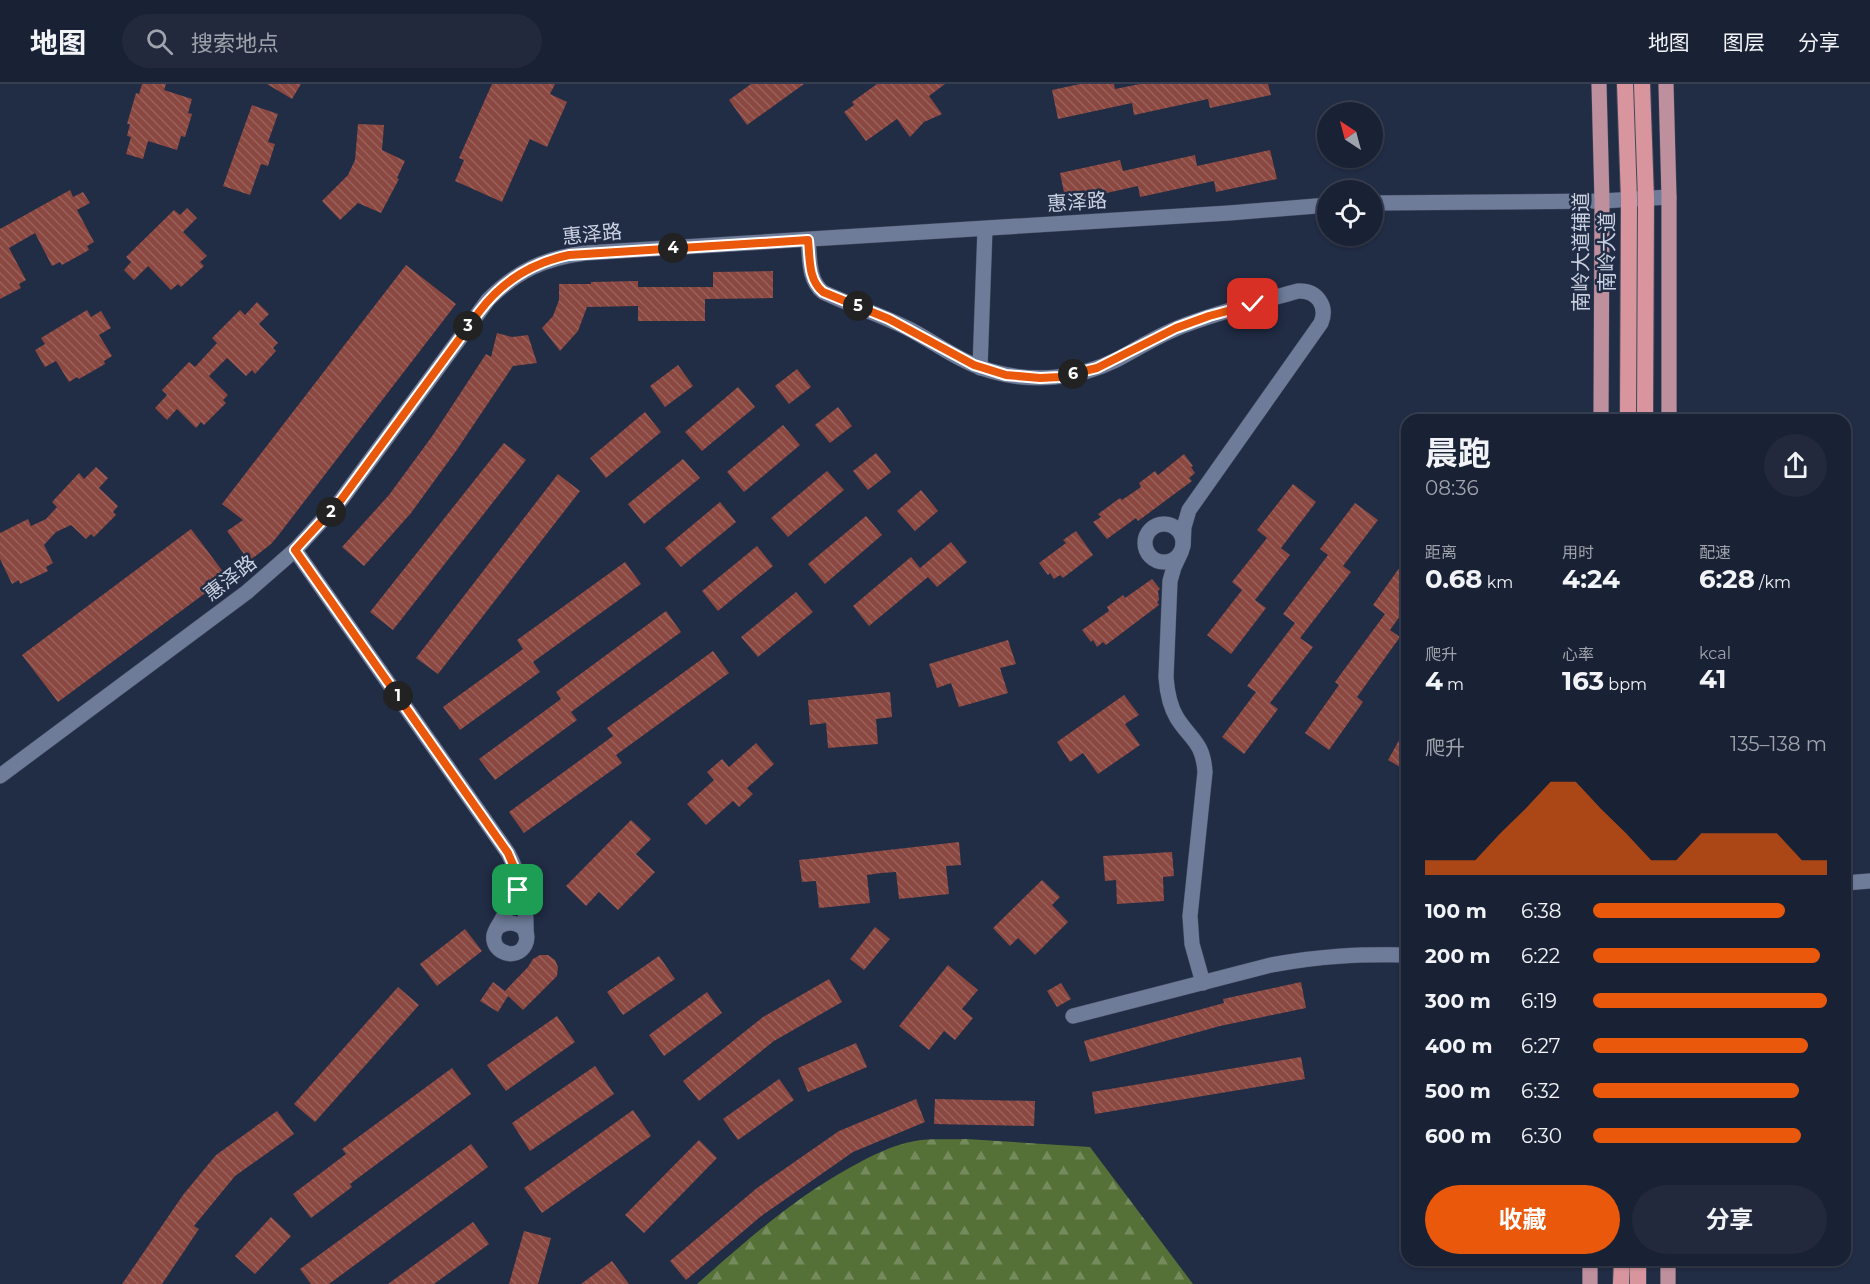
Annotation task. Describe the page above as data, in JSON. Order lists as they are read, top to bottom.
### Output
{
  "streets": {
    "highway": ["南岭大道"],
    "main road": ["南岭大道辅道"],
    "street": ["惠泽路"]
  },
  "north": "top left",
  "page": {
    "header": "地图",
    "search": "搜索地点",
    "nav": ["地图", "图层", "分享"],
    "pins": [
      "4",
      "5",
      "3",
      "6",
      "2",
      "1"
    ],
    "heading": ["晨跑", "08:36"],
    "stats": [
      ["距离", "0.68 km"],
      ["用时", "4:24"],
      ["配速", "6:28 /km"],
      ["爬升", "4 m"],
      ["心率", "163 bpm"],
      ["kcal", "41"]
    ],
    "chart": ["爬升", "135–138 m"],
    "list": [
      {
        "name": "100 m",
        "note": "6:38"
      },
      {
        "name": "200 m",
        "note": "6:22"
      },
      {
        "name": "300 m",
        "note": "6:19"
      },
      {
        "name": "400 m",
        "note": "6:27"
      },
      {
        "name": "500 m",
        "note": "6:32"
      },
      {
        "name": "600 m",
        "note": "6:30"
      }
    ],
    "buttons": ["收藏", "分享"]
  }
}
